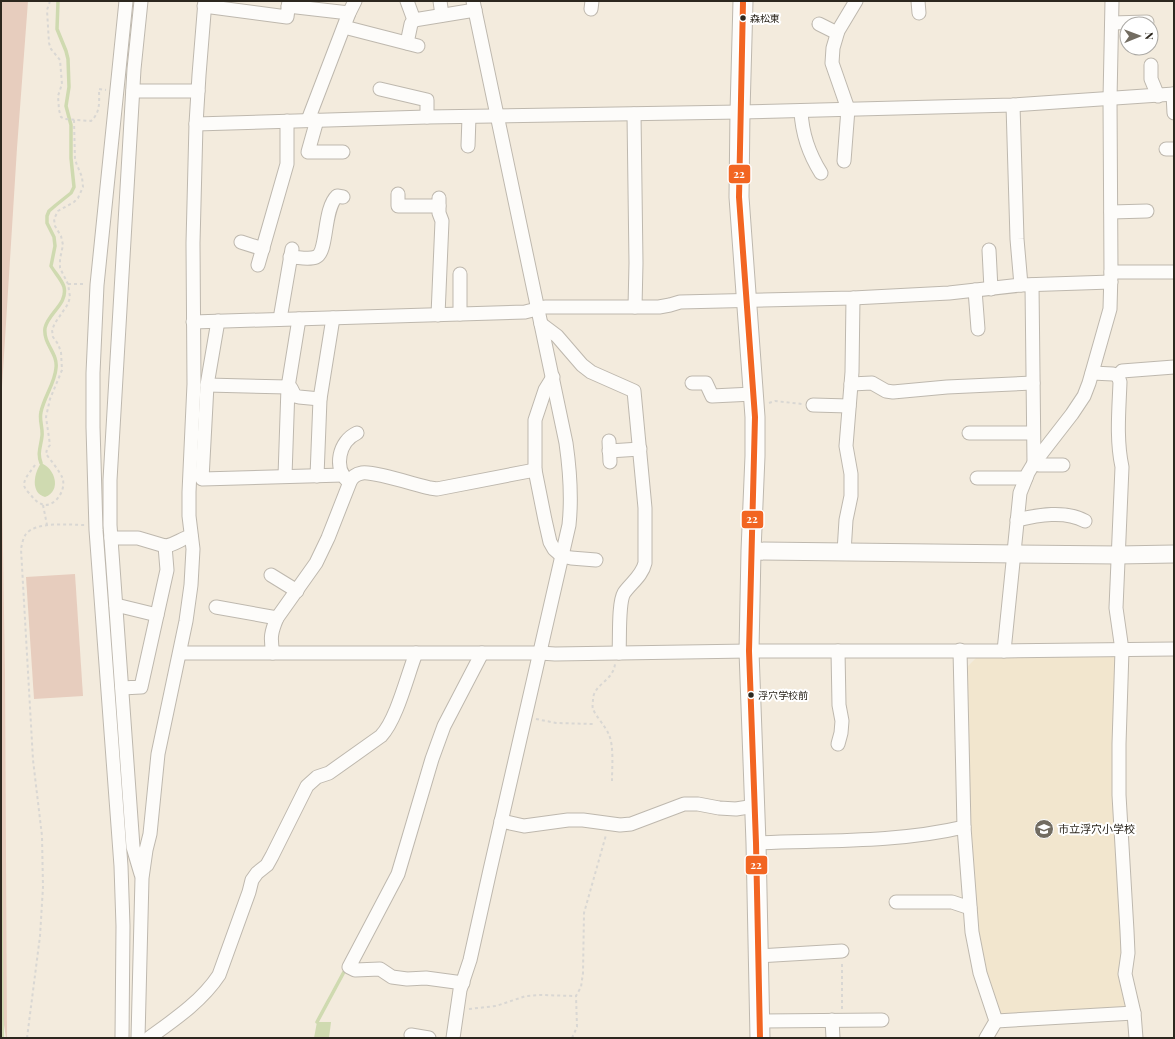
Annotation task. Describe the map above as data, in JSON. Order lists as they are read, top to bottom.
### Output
{
  "places": {
    "other": ["森松東", "浮穴学校前"],
    "school or university": ["市立浮穴小学校"]
  },
  "lines": ["transit line 22"],
  "north": "right"
}
